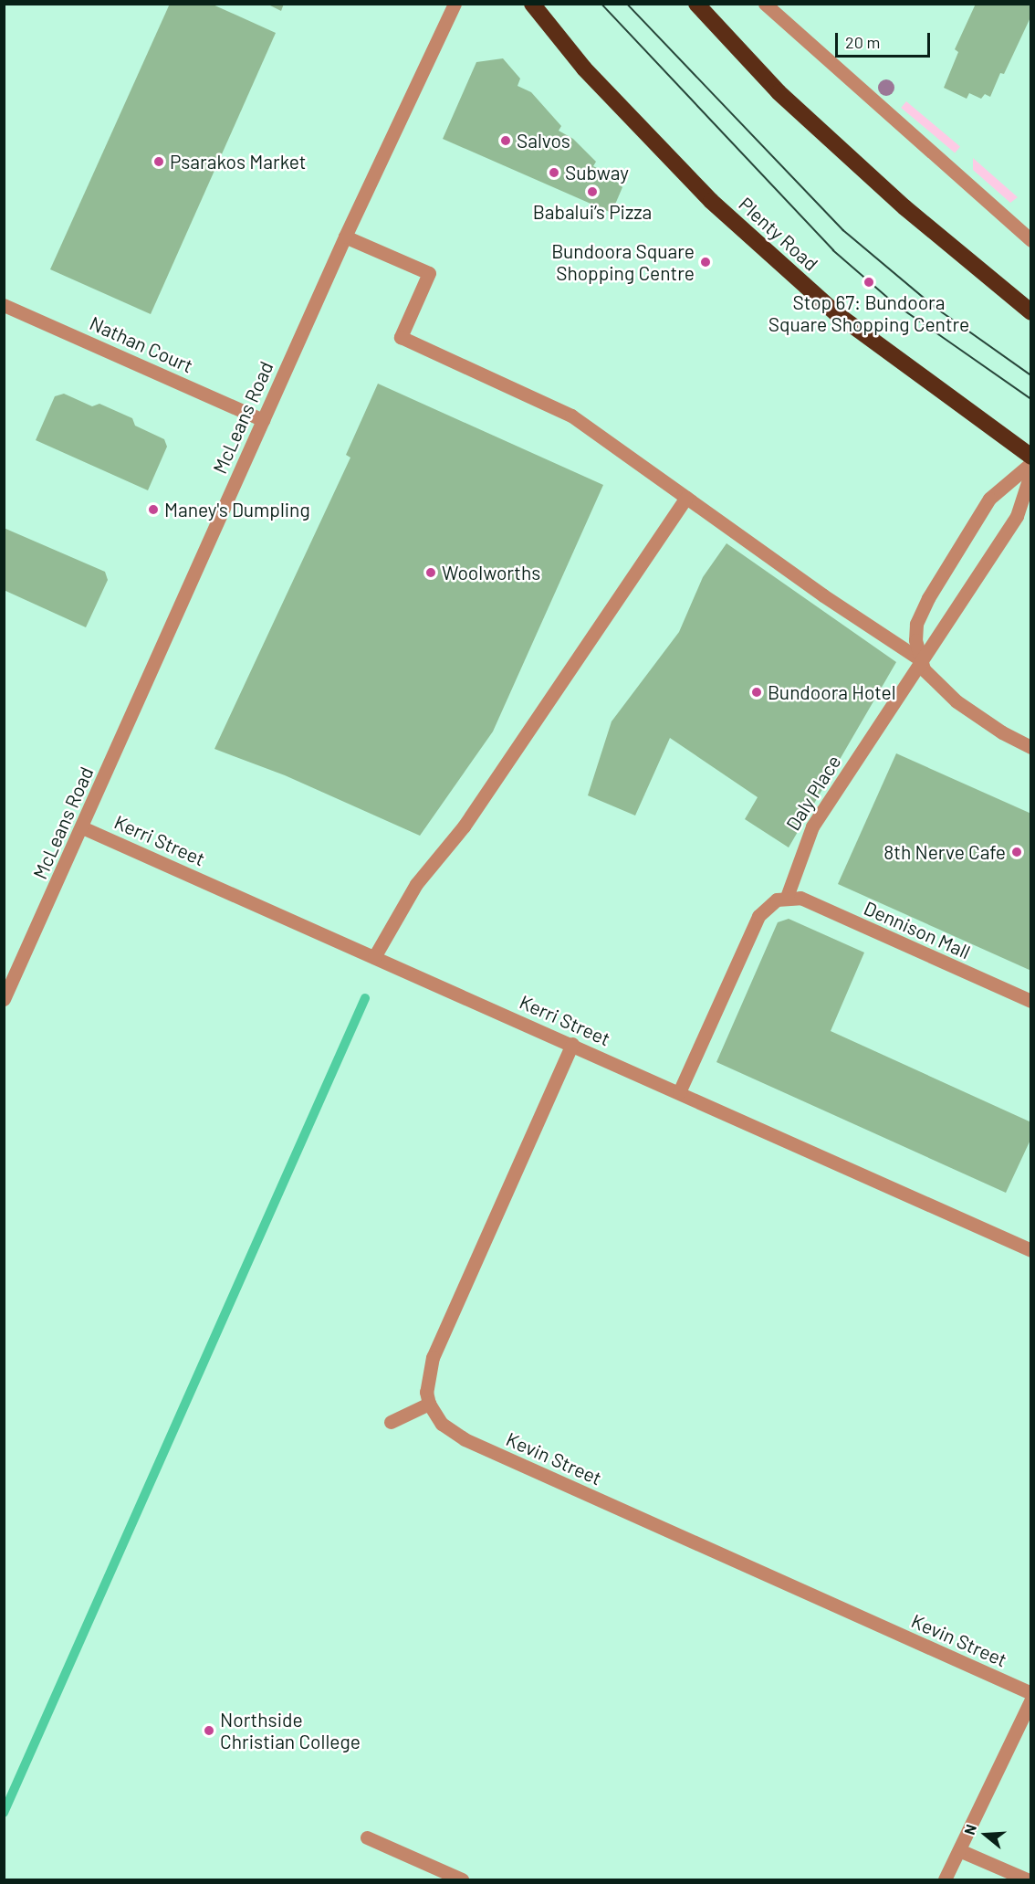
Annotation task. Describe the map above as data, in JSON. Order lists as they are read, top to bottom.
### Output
{
  "streets": {
    "highway": ["Plenty Road"],
    "street": [
      "Nathan Court",
      "McLeans Road",
      "Daly Place",
      "Kerri Street",
      "Dennison Mall",
      "Kevin Street"
    ]
  },
  "crossings": [
    ["Nathan Court", "McLeans Road"],
    ["McLeans Road", "Kerri Street"],
    ["Daly Place", "Dennison Mall"]
  ],
  "places": [
    "Salvos",
    "Psarakos Market",
    "Subway",
    "Babalui’s Pizza",
    "Bundoora Square Shopping Centre",
    "Stop 67: Bundoora Square Shopping Centre",
    "Maney's Dumpling",
    "Woolworths",
    "Bundoora Hotel",
    "8th Nerve Cafe",
    "Northside Christian College"
  ],
  "scale_bar": "20 m",
  "north": "left"
}
